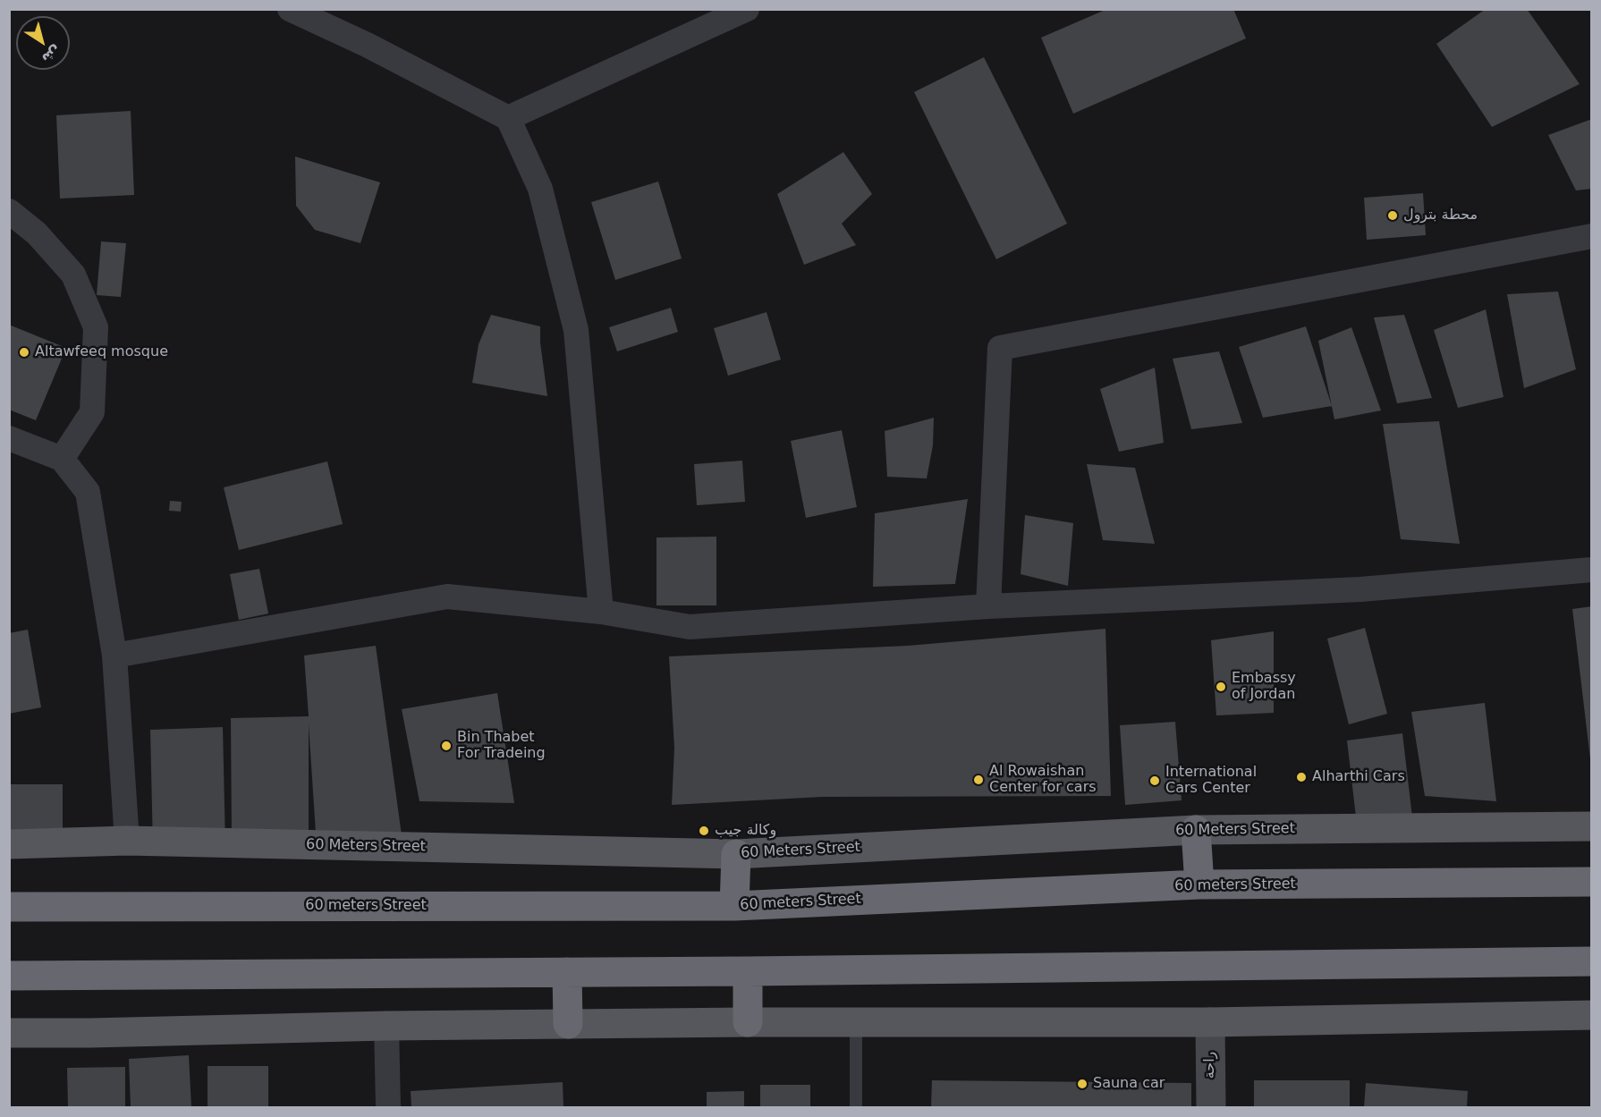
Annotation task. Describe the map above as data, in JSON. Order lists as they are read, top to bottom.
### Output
{
  "streets": {
    "highway": ["60 meters Street"],
    "main road": ["60 Meters Street"],
    "street": ["راحة"]
  },
  "places": [
    "محطة بترول",
    "Altawfeeq mosque",
    "Embassy of Jordan",
    "Bin Thabet For Tradeing",
    "Alharthi Cars",
    "Al Rowaishan Center for cars",
    "International Cars Center",
    "وكالة جيب",
    "Sauna car"
  ],
  "north": "bottom right"
}
